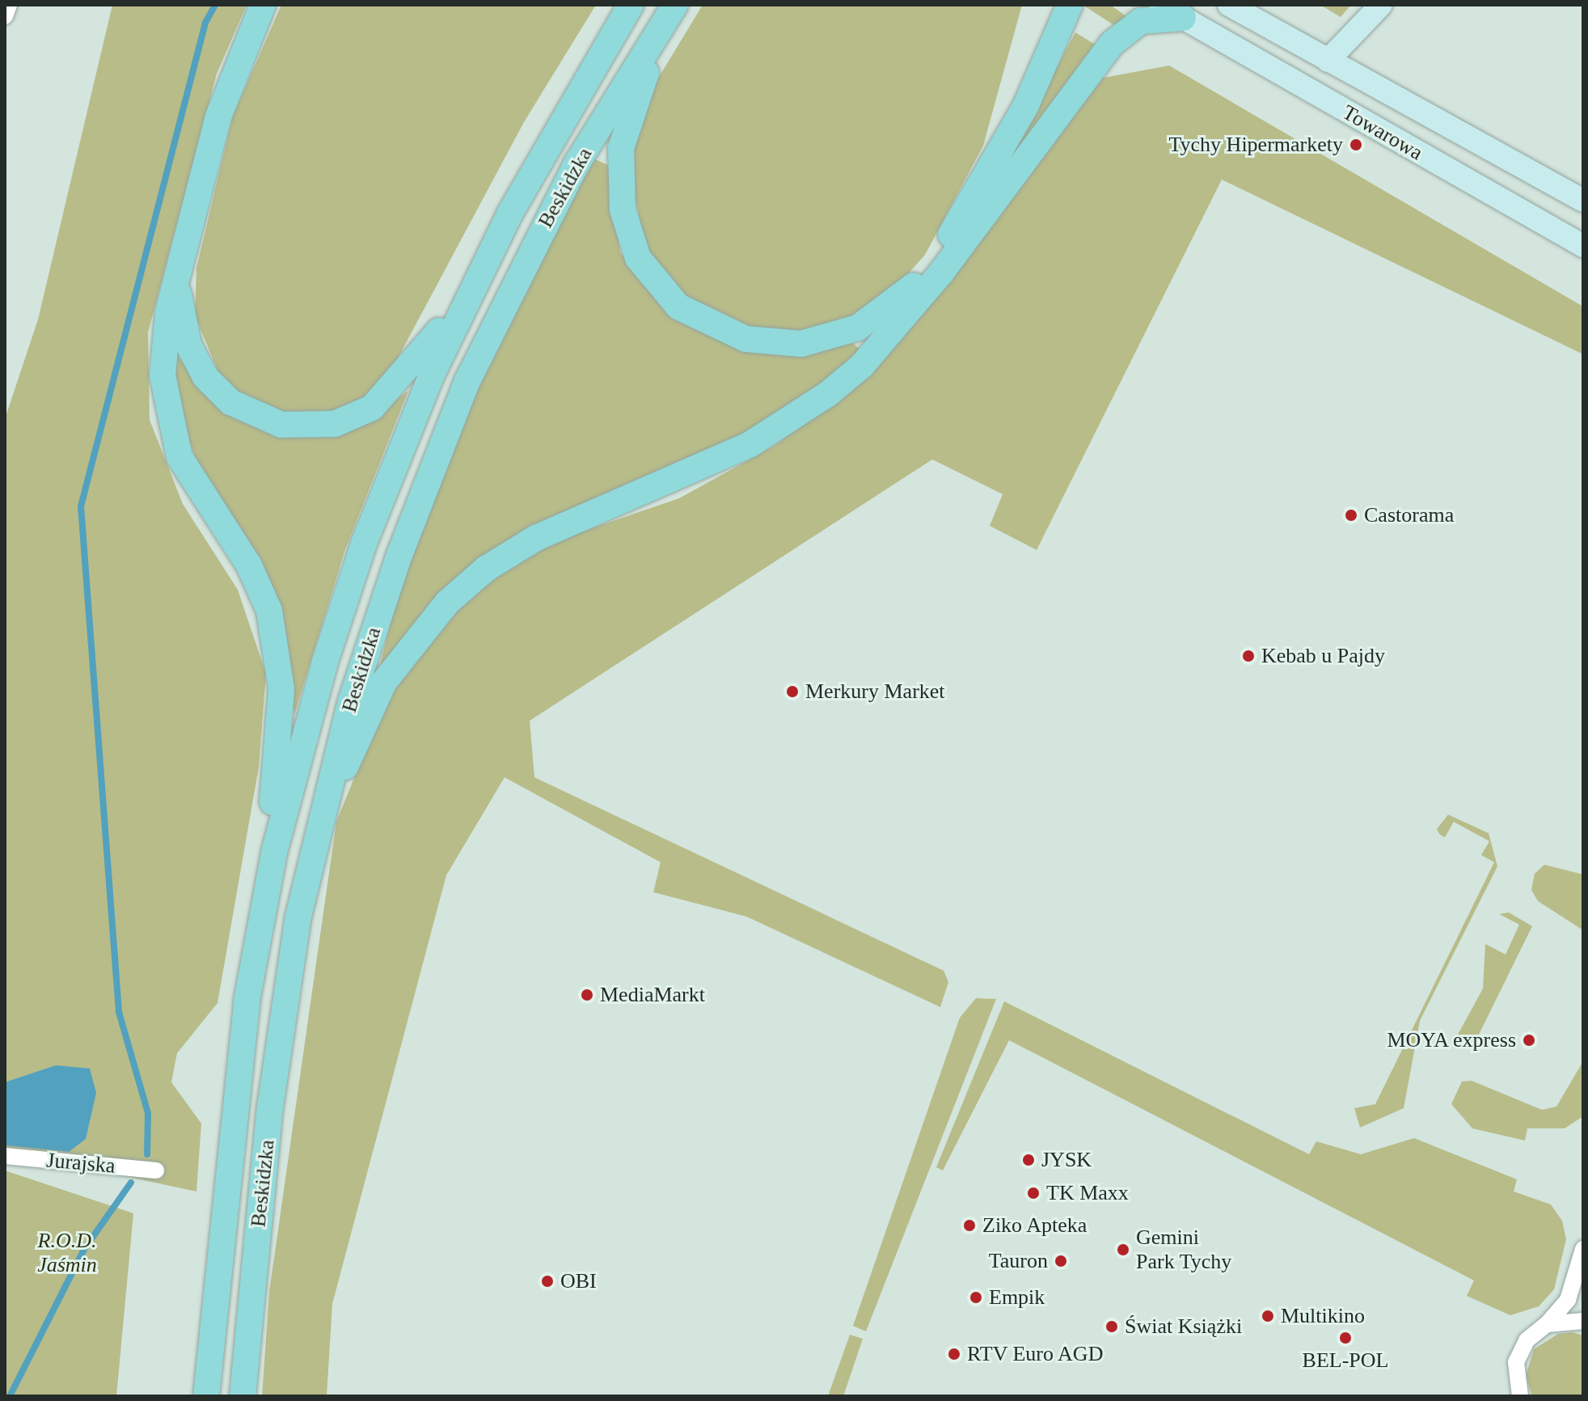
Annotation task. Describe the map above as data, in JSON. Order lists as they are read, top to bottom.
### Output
{
  "streets": {
    "main road": ["Beskidzka"],
    "street": ["Towarowa", "Jurajska"]
  },
  "parks": ["R.O.D. Jaśmin"],
  "places": [
    "Tychy Hipermarkety",
    "Castorama",
    "Kebab u Pajdy",
    "Merkury Market",
    "MediaMarkt",
    "MOYA express",
    "JYSK",
    "TK Maxx",
    "Ziko Apteka",
    "Gemini Park Tychy",
    "Tauron",
    "OBI",
    "Empik",
    "Multikino",
    "Świat Książki",
    "BEL-POL",
    "RTV Euro AGD"
  ]
}
